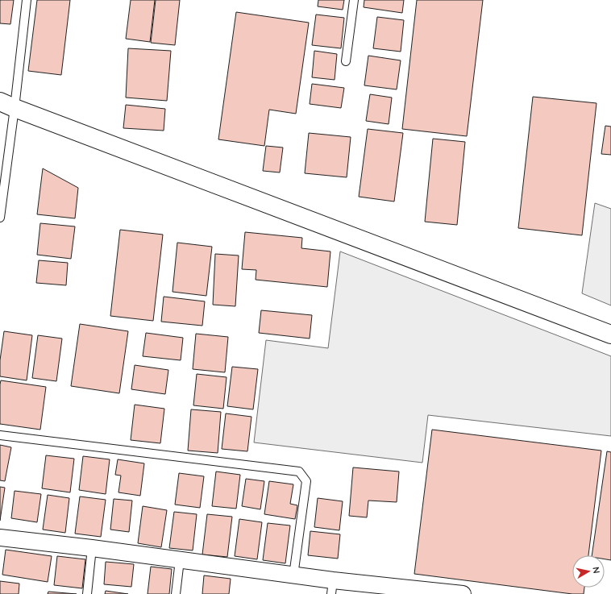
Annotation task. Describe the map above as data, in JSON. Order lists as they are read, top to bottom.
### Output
{
  "north": "right"
}
